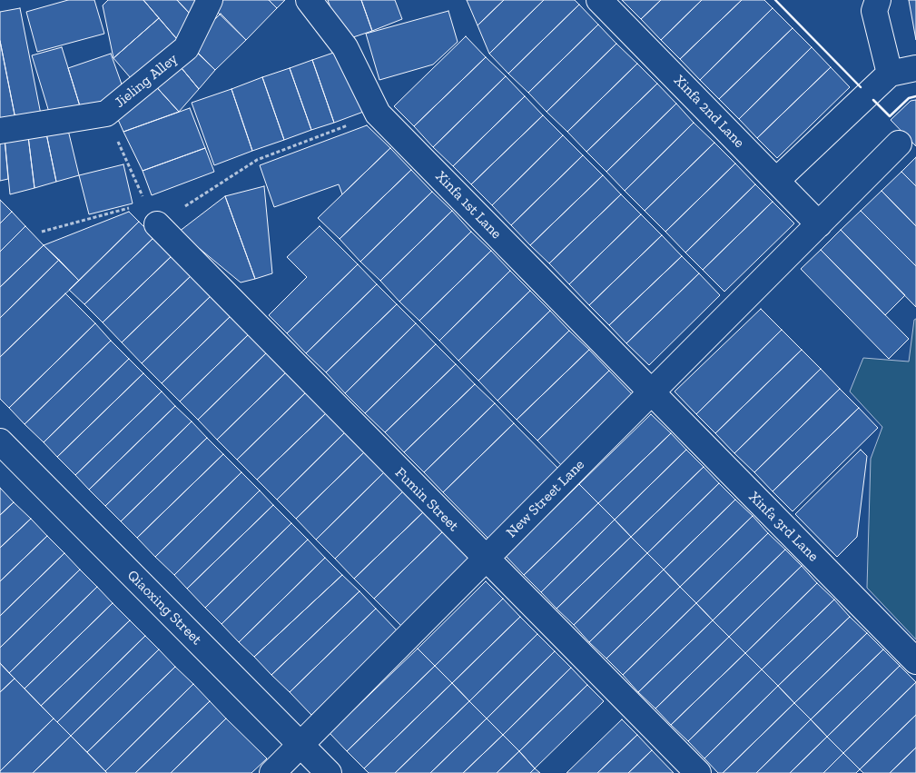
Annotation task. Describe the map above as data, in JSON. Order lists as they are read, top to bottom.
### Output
{
  "streets": {
    "street": [
      "Jieling Alley",
      "Xinfa 2nd Lane",
      "Xinfa 1st Lane",
      "New Street Lane",
      "Fumin Street",
      "Xinfa 3rd Lane",
      "Qiaoxing Street"
    ]
  },
  "crossings": [
    ["Xinfa 2nd Lane", "New Street Lane"],
    ["Xinfa 1st Lane", "New Street Lane"],
    ["Xinfa 1st Lane", "Xinfa 3rd Lane"],
    ["New Street Lane", "Fumin Street"],
    ["New Street Lane", "Xinfa 3rd Lane"],
    ["New Street Lane", "Qiaoxing Street"]
  ]
}
